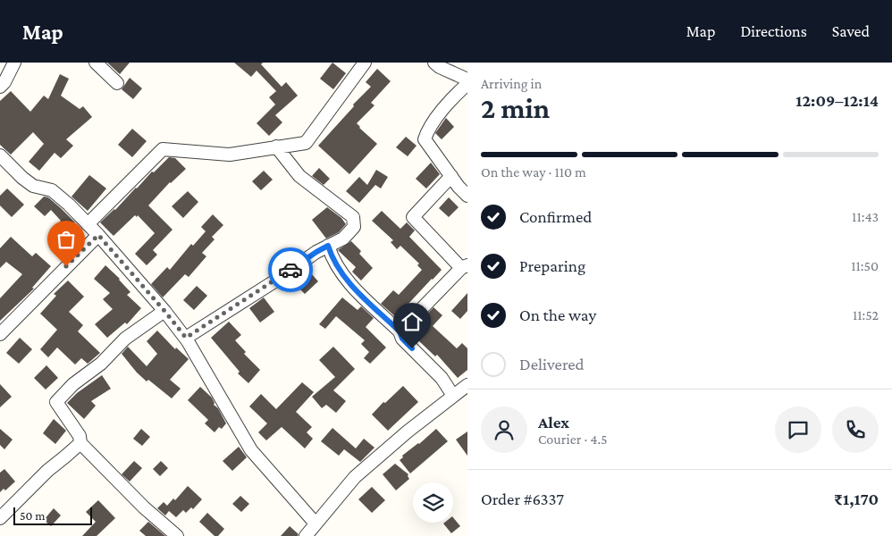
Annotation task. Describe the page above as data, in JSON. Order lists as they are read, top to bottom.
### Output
{
  "scale_bar": "50 m",
  "page": {
    "header": "Map",
    "nav": ["Map", "Directions", "Saved"],
    "heading": ["2 min", "Arriving in", "12:09–12:14"],
    "panel": [
      "Alex",
      "Courier · 4.5",
      "Order #6337",
      "₹1,170"
    ],
    "bar": "On the way · 110 m",
    "list": [
      ["Confirmed", "11:43"],
      ["Preparing", "11:50"],
      ["On the way", "11:52"],
      "Delivered"
    ],
    "scale": "50 m"
  }
}
